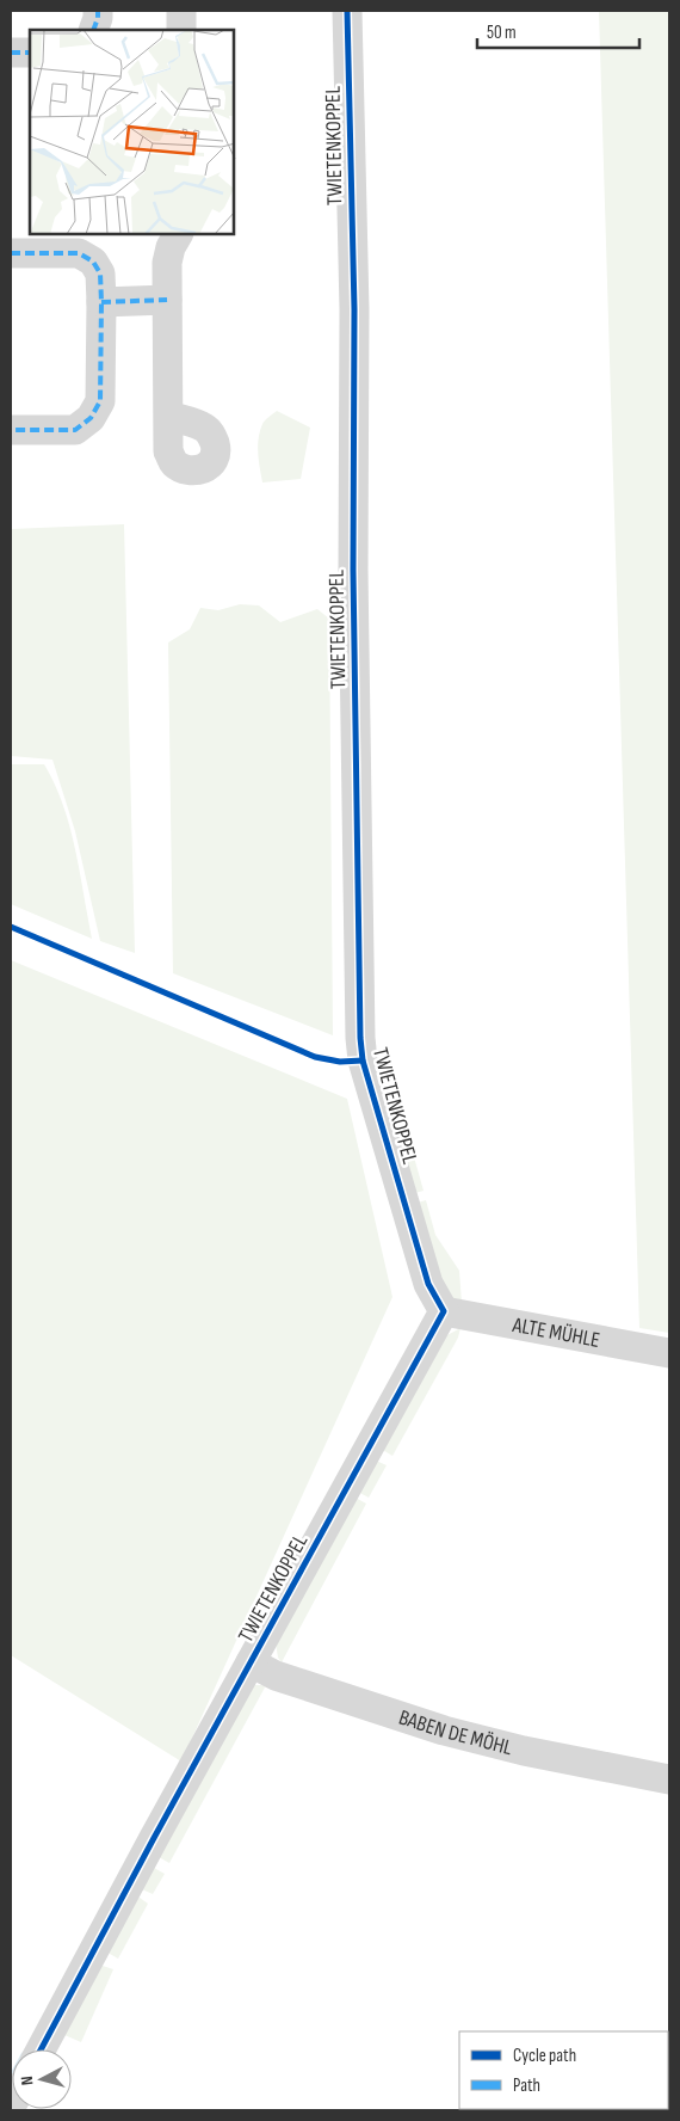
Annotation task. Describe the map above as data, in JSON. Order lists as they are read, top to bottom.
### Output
{
  "streets": {
    "street": ["TWIETENKOPPEL", "ALTE MÜHLE", "BABEN DE MÖHL"]
  },
  "crossings": [
    ["TWIETENKOPPEL", "ALTE MÜHLE"],
    ["TWIETENKOPPEL", "BABEN DE MÖHL"]
  ],
  "legend": ["Cycle path", "Path"],
  "scale_bar": "50 m",
  "north": "left"
}
